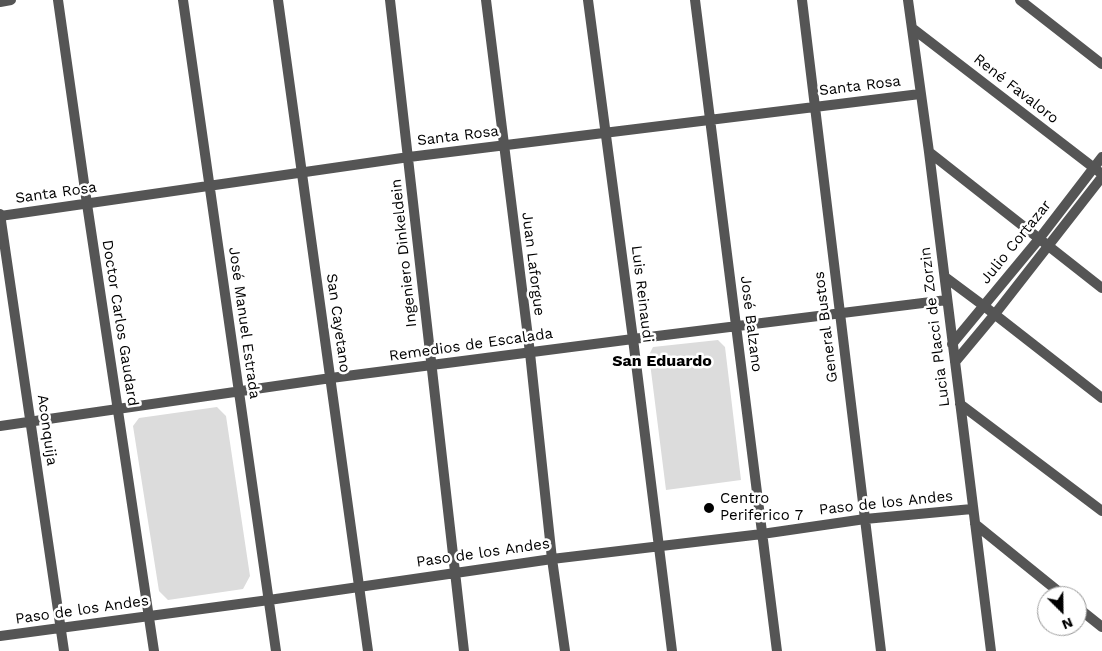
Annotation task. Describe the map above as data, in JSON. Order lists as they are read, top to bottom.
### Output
{
  "streets": {
    "street": [
      "Santa Rosa",
      "René Favaloro",
      "Julio Cortazar",
      "Ingeniero Dinkeldein",
      "Juan Laforgue",
      "Luis Reinaudi",
      "Doctor Carlos Gaudard",
      "José Manuel Estrada",
      "San Cayetano",
      "José Balzano",
      "General Bustos",
      "Lucia Placci de Zorzin",
      "Remedios de Escalada",
      "Aconquija",
      "Paso de los Andes"
    ]
  },
  "crossings": [
    ["Santa Rosa", "Ingeniero Dinkeldein"],
    ["Santa Rosa", "Juan Laforgue"],
    ["Santa Rosa", "Luis Reinaudi"],
    ["Santa Rosa", "Doctor Carlos Gaudard"],
    ["Santa Rosa", "José Manuel Estrada"],
    ["Santa Rosa", "San Cayetano"],
    ["Santa Rosa", "José Balzano"],
    ["Santa Rosa", "General Bustos"],
    ["Santa Rosa", "Lucia Placci de Zorzin"],
    ["Santa Rosa", "Aconquija"],
    ["René Favaloro", "Julio Cortazar"],
    ["René Favaloro", "Lucia Placci de Zorzin"],
    ["Julio Cortazar", "Lucia Placci de Zorzin"],
    ["Ingeniero Dinkeldein", "Remedios de Escalada"],
    ["Ingeniero Dinkeldein", "Paso de los Andes"],
    ["Juan Laforgue", "Remedios de Escalada"],
    ["Juan Laforgue", "Paso de los Andes"],
    ["Luis Reinaudi", "Remedios de Escalada"],
    ["Luis Reinaudi", "Paso de los Andes"],
    ["Doctor Carlos Gaudard", "Remedios de Escalada"],
    ["Doctor Carlos Gaudard", "Paso de los Andes"],
    ["José Manuel Estrada", "Remedios de Escalada"],
    ["José Manuel Estrada", "Paso de los Andes"],
    ["San Cayetano", "Remedios de Escalada"],
    ["San Cayetano", "Paso de los Andes"],
    ["José Balzano", "Remedios de Escalada"],
    ["José Balzano", "Paso de los Andes"],
    ["General Bustos", "Remedios de Escalada"],
    ["General Bustos", "Paso de los Andes"],
    ["Lucia Placci de Zorzin", "Remedios de Escalada"],
    ["Lucia Placci de Zorzin", "Paso de los Andes"],
    ["Remedios de Escalada", "Aconquija"],
    ["Aconquija", "Paso de los Andes"]
  ],
  "districts": ["San Eduardo"],
  "places": ["Centro Periferico 7"],
  "north": "bottom right"
}
